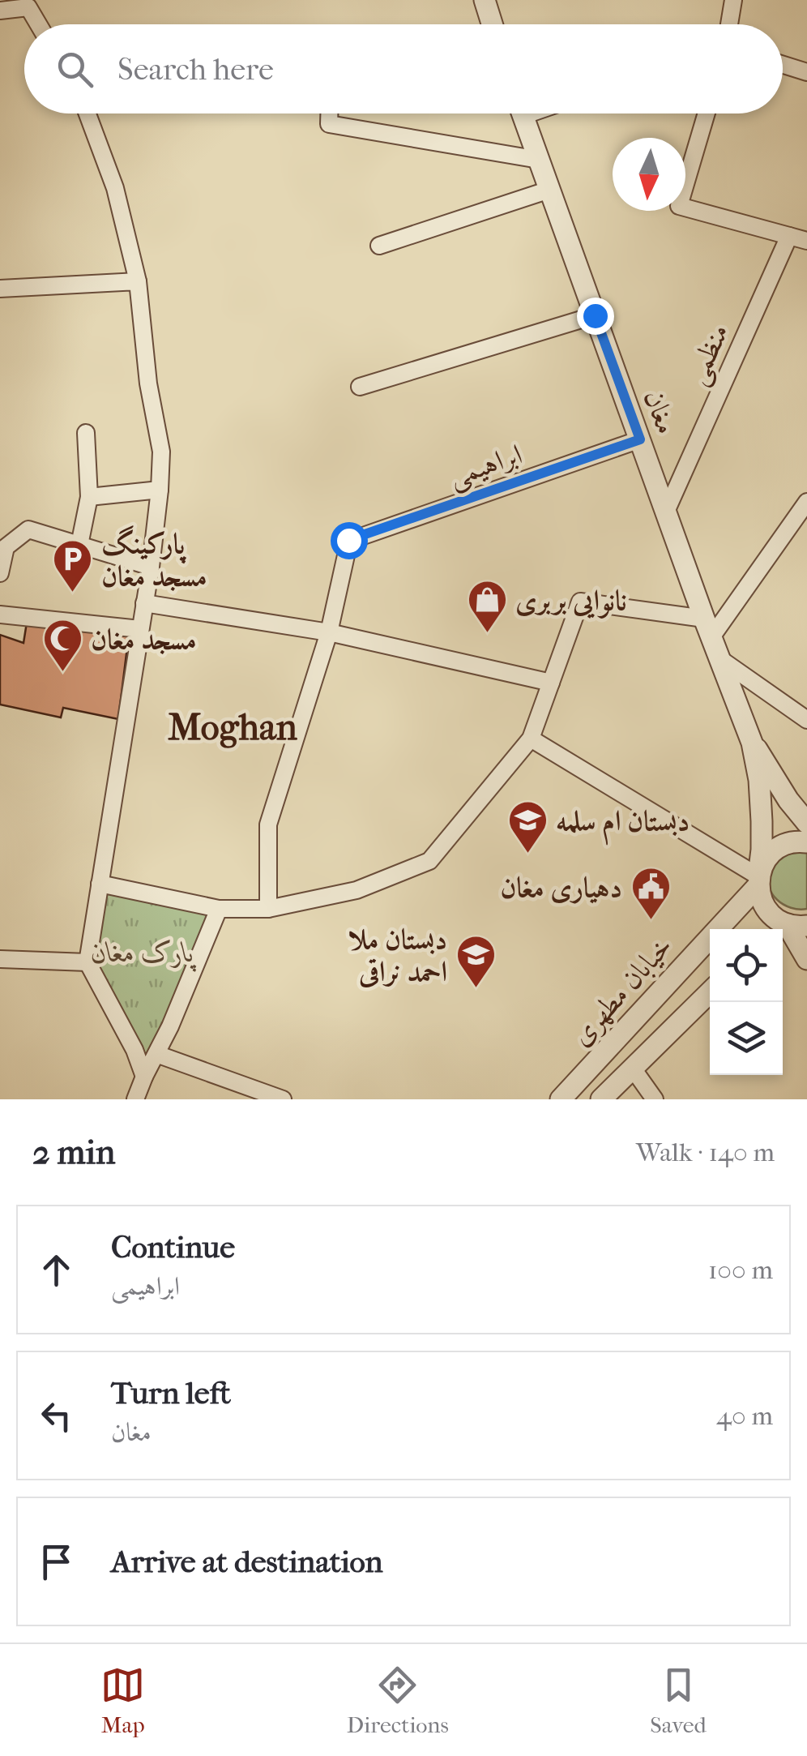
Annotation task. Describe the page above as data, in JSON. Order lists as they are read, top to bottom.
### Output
{
  "streets": {
    "street": [
      "منظمی",
      "مغان",
      "ابراهیمی",
      "خیابان مطهری"
    ]
  },
  "crossings": [
    ["منظمی", "مغان"],
    ["مغان", "ابراهیمی"],
    ["مغان", "خیابان مطهری"]
  ],
  "districts": ["Moghan"],
  "parks": ["پارک مغان"],
  "places": {
    "parking": ["پارکینگ مسجد مغان"],
    "shop": ["نانوایی بربری"],
    "mosque": ["مسجد مغان"],
    "school or university": ["دبستان ام سلمه", "دبستان ملا احمد نراقی"],
    "public building": ["دهیاری مغان"]
  },
  "north": "bottom",
  "page": {
    "search": "Search here",
    "heading": ["2 min", "Walk · 140 m"],
    "list": [
      ["Continue", "ابراهیمی", "100 m"],
      ["Turn left", "مغان", "40 m"],
      "Arrive at destination"
    ],
    "nav": ["Map", "Directions", "Saved"]
  }
}
